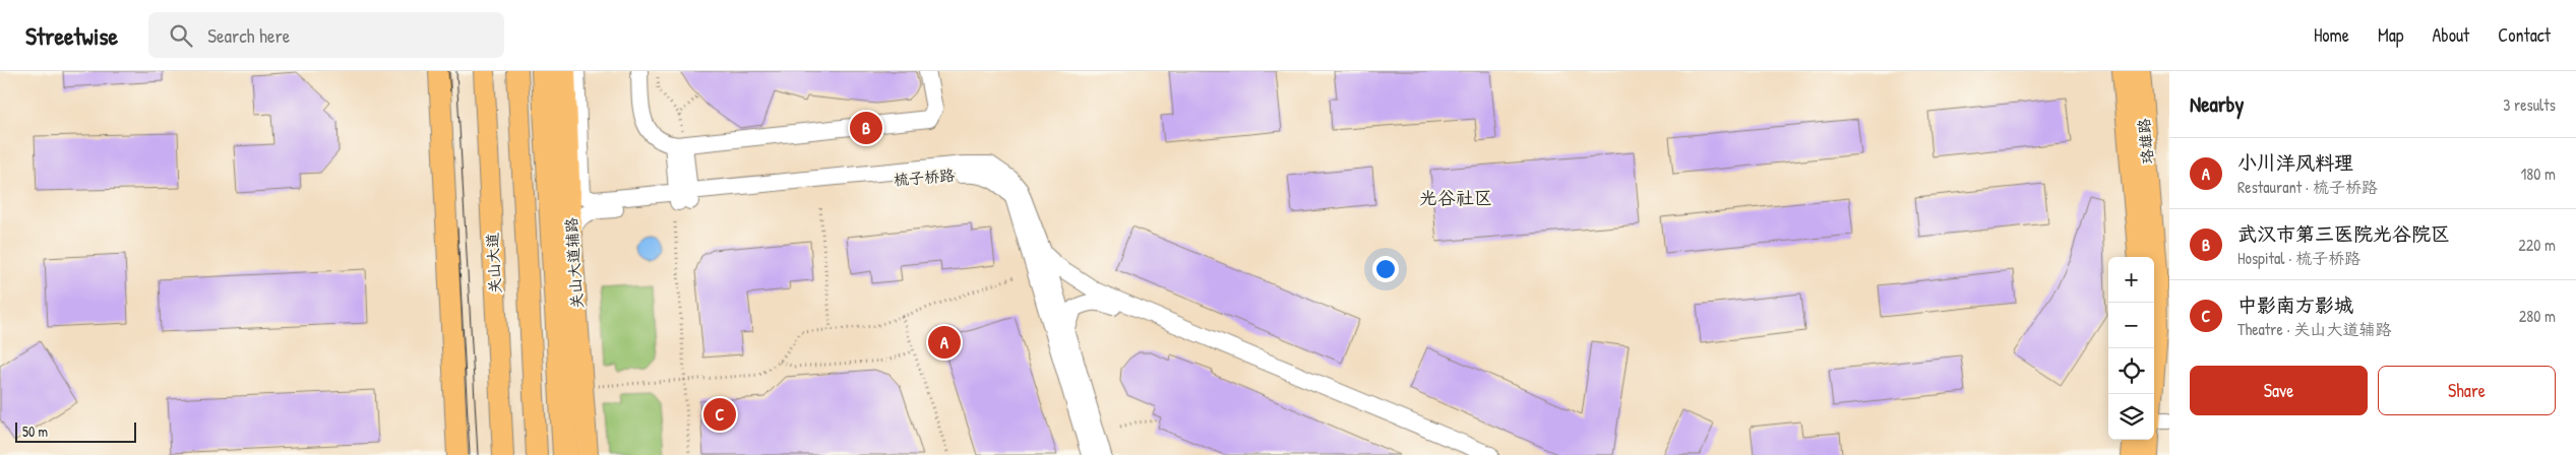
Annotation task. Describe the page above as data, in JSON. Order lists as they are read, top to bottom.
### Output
{
  "streets": {
    "main road": ["珞雄路", "关山大道", "关山大道辅路"],
    "street": ["梳子桥路"]
  },
  "districts": ["光谷社区"],
  "scale_bar": "50 m",
  "page": {
    "header": "Streetwise",
    "search": "Search here",
    "nav": [
      "Home",
      "Map",
      "About",
      "Contact"
    ],
    "heading": ["Nearby", "3 results"],
    "pins": ["B", "A", "C"],
    "list": [
      {
        "mark": "A",
        "name": "小川洋风料理",
        "note": "Restaurant · 梳子桥路",
        "value": "180 m"
      },
      {
        "mark": "B",
        "name": "武汉市第三医院光谷院区",
        "note": "Hospital · 梳子桥路",
        "value": "220 m"
      },
      {
        "mark": "C",
        "name": "中影南方影城",
        "note": "Theatre · 关山大道辅路",
        "value": "280 m"
      }
    ],
    "map_buttons": ["+", "−"],
    "buttons": ["Save", "Share"],
    "scale": "50 m"
  }
}
